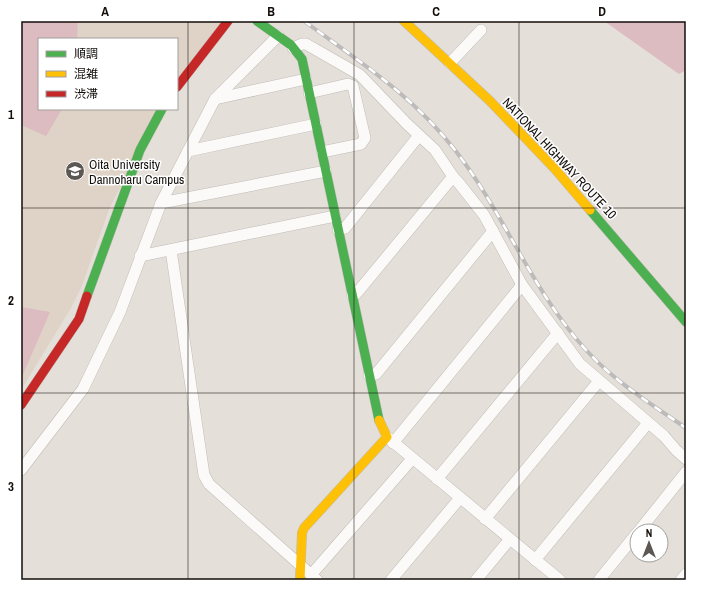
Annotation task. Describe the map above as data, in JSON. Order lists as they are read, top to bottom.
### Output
{
  "streets": {
    "main road": ["NATIONAL HIGHWAY ROUTE 10"]
  },
  "places": {
    "school or university": ["Oita University Dannoharu Campus"]
  },
  "legend": ["順調", "混雑", "渋滞"],
  "north": "top",
  "grid": {
    "columns": [
      "A",
      "B",
      "C",
      "D"
    ],
    "rows": ["1", "2", "3"]
  }
}
